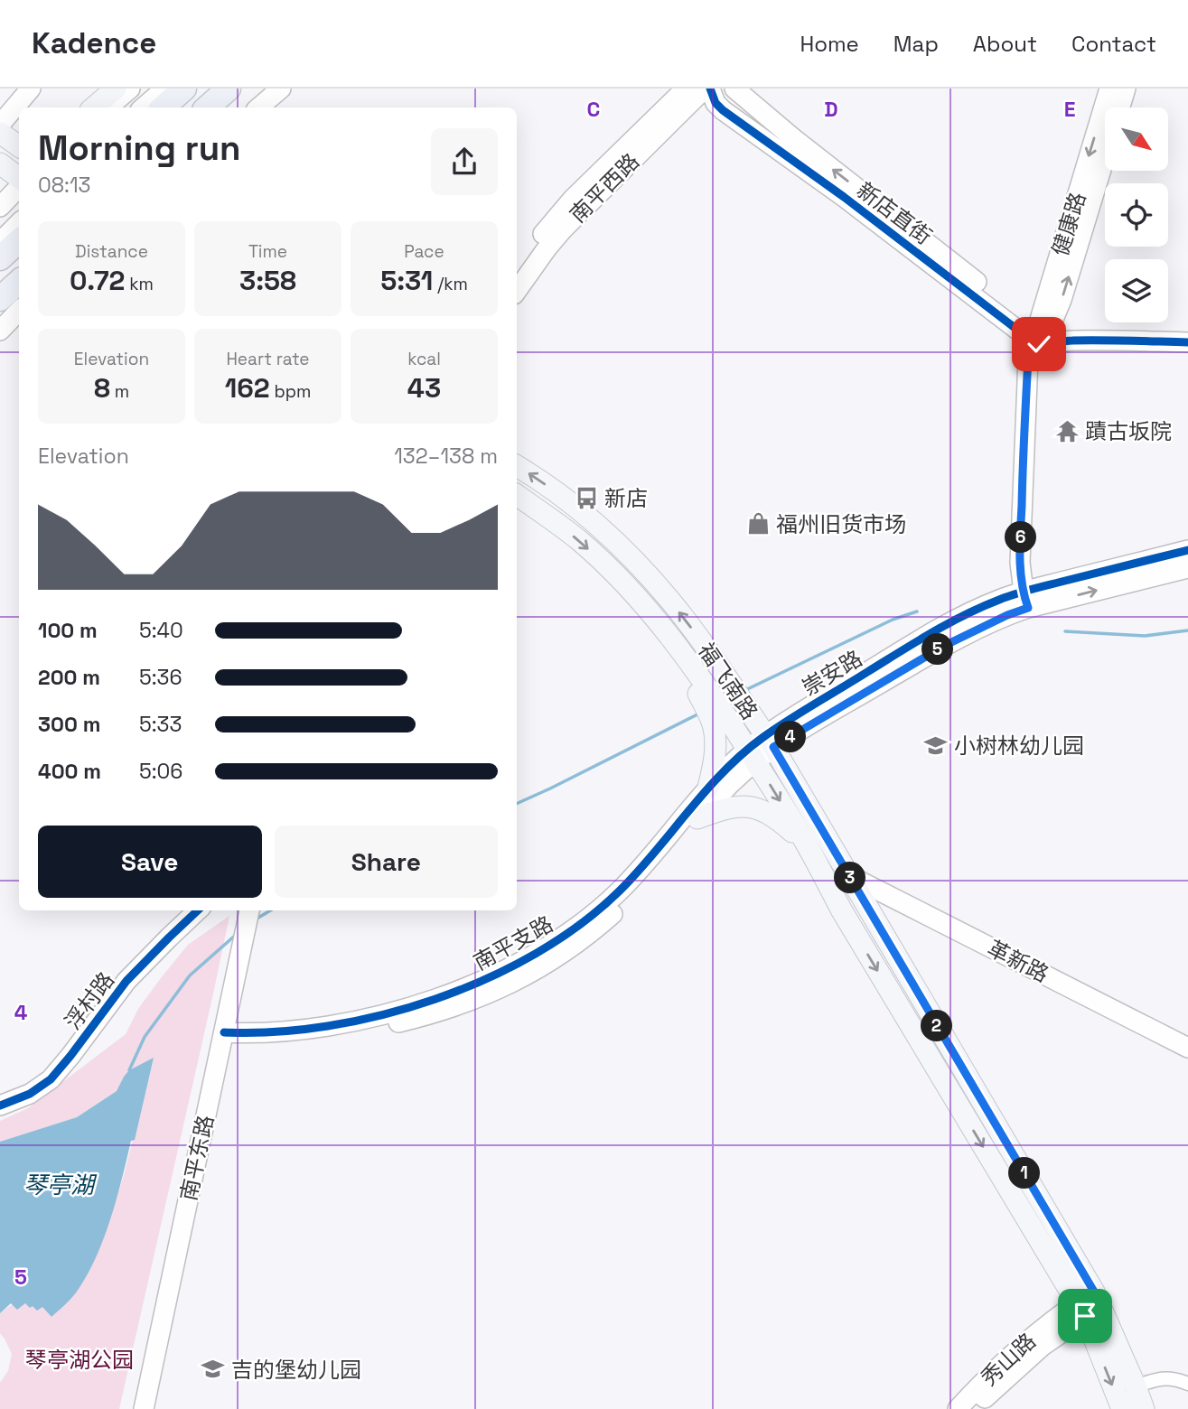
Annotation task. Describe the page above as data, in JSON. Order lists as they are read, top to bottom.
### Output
{
  "streets": {
    "main road": ["福飞南路"],
    "street": [
      "南平西路",
      "新店直街",
      "健康路",
      "崇安路",
      "南平支路",
      "革新路",
      "浮村路",
      "南平东路",
      "秀山路"
    ]
  },
  "crossings": [
    ["新店直街", "健康路"],
    ["健康路", "崇安路"],
    ["崇安路", "福飞南路"],
    ["崇安路", "南平支路"],
    ["福飞南路", "南平支路"],
    ["福飞南路", "革新路"],
    ["福飞南路", "秀山路"],
    ["南平支路", "南平东路"]
  ],
  "water": ["琴亭湖"],
  "parks": ["琴亭湖公园"],
  "places": {
    "temple": ["蹟古坂院"],
    "bus stop": ["新店"],
    "shop": ["福州旧货市场"],
    "school or university": ["小树林幼儿园", "吉的堡幼儿园"]
  },
  "north": "bottom right",
  "page": {
    "header": "Kadence",
    "nav": [
      "Home",
      "Map",
      "About",
      "Contact"
    ],
    "heading": ["Morning run", "08:13"],
    "stats": [
      ["Distance", "0.72 km"],
      ["Time", "3:58"],
      ["Pace", "5:31 /km"],
      ["Elevation", "8 m"],
      ["Heart rate", "162 bpm"],
      ["kcal", "43"]
    ],
    "chart": ["Elevation", "132–138 m"],
    "pins": [
      "6",
      "5",
      "4",
      "3",
      "2",
      "1"
    ],
    "list": [
      {
        "name": "100 m",
        "note": "5:40"
      },
      {
        "name": "200 m",
        "note": "5:36"
      },
      {
        "name": "300 m",
        "note": "5:33"
      },
      {
        "name": "400 m",
        "note": "5:06"
      }
    ],
    "buttons": ["Save", "Share"]
  },
  "grid": {
    "columns": ["C", "D", "E"],
    "rows": ["4", "5"]
  }
}
